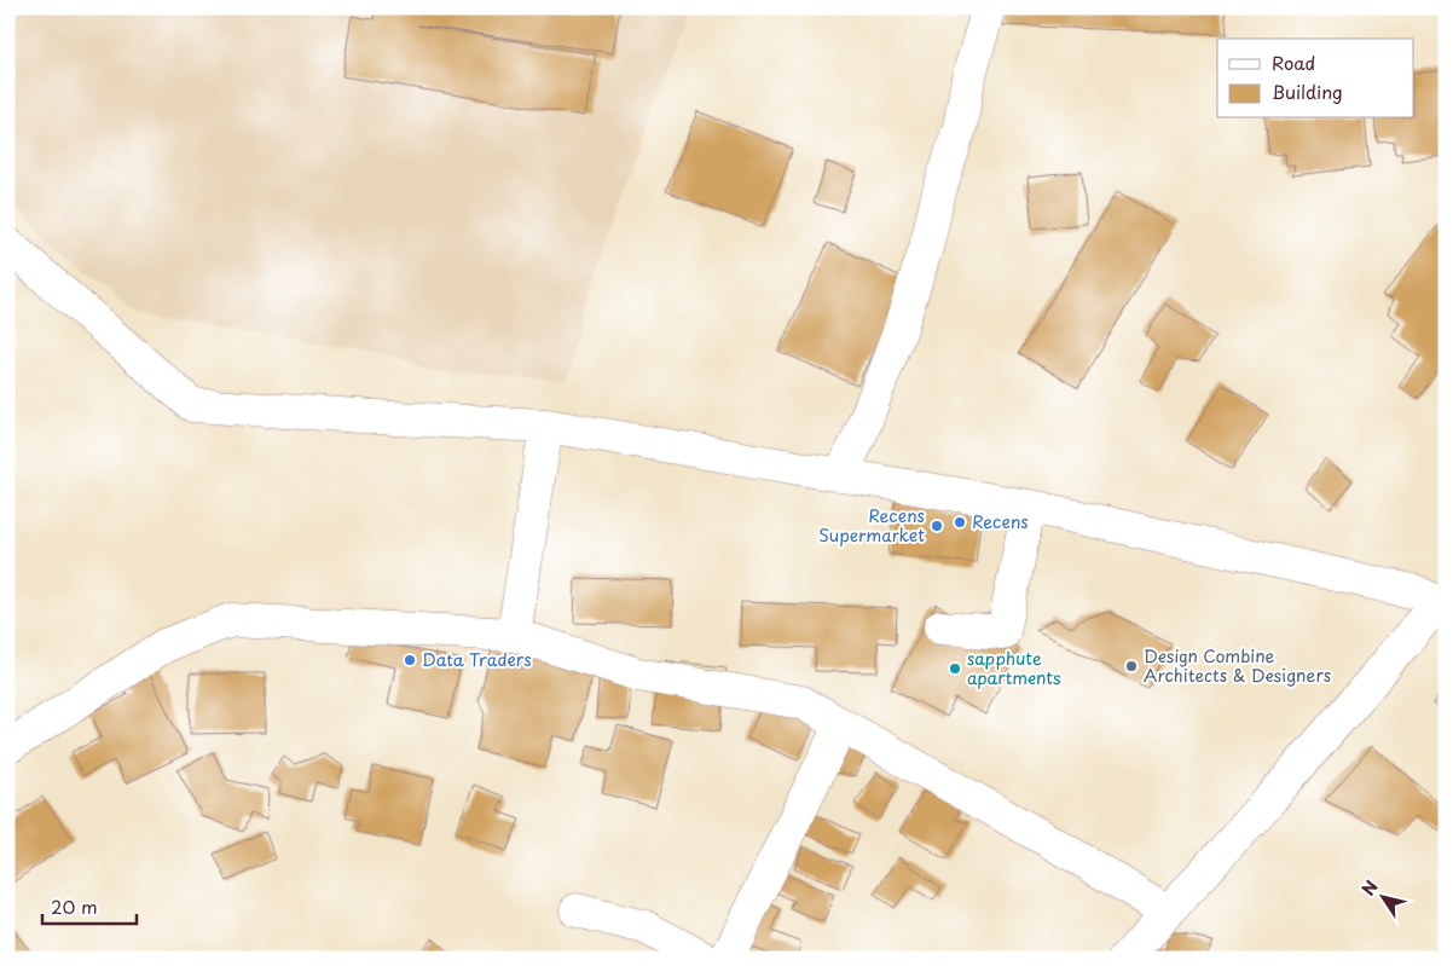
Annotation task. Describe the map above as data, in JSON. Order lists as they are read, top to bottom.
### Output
{
  "places": [
    "Recens",
    "Recens Supermarket",
    "Data Traders",
    "Design Combine Architects & Designers",
    "sapphute apartments"
  ],
  "legend": ["Road", "Building"],
  "scale_bar": "20 m",
  "north": "top left"
}
